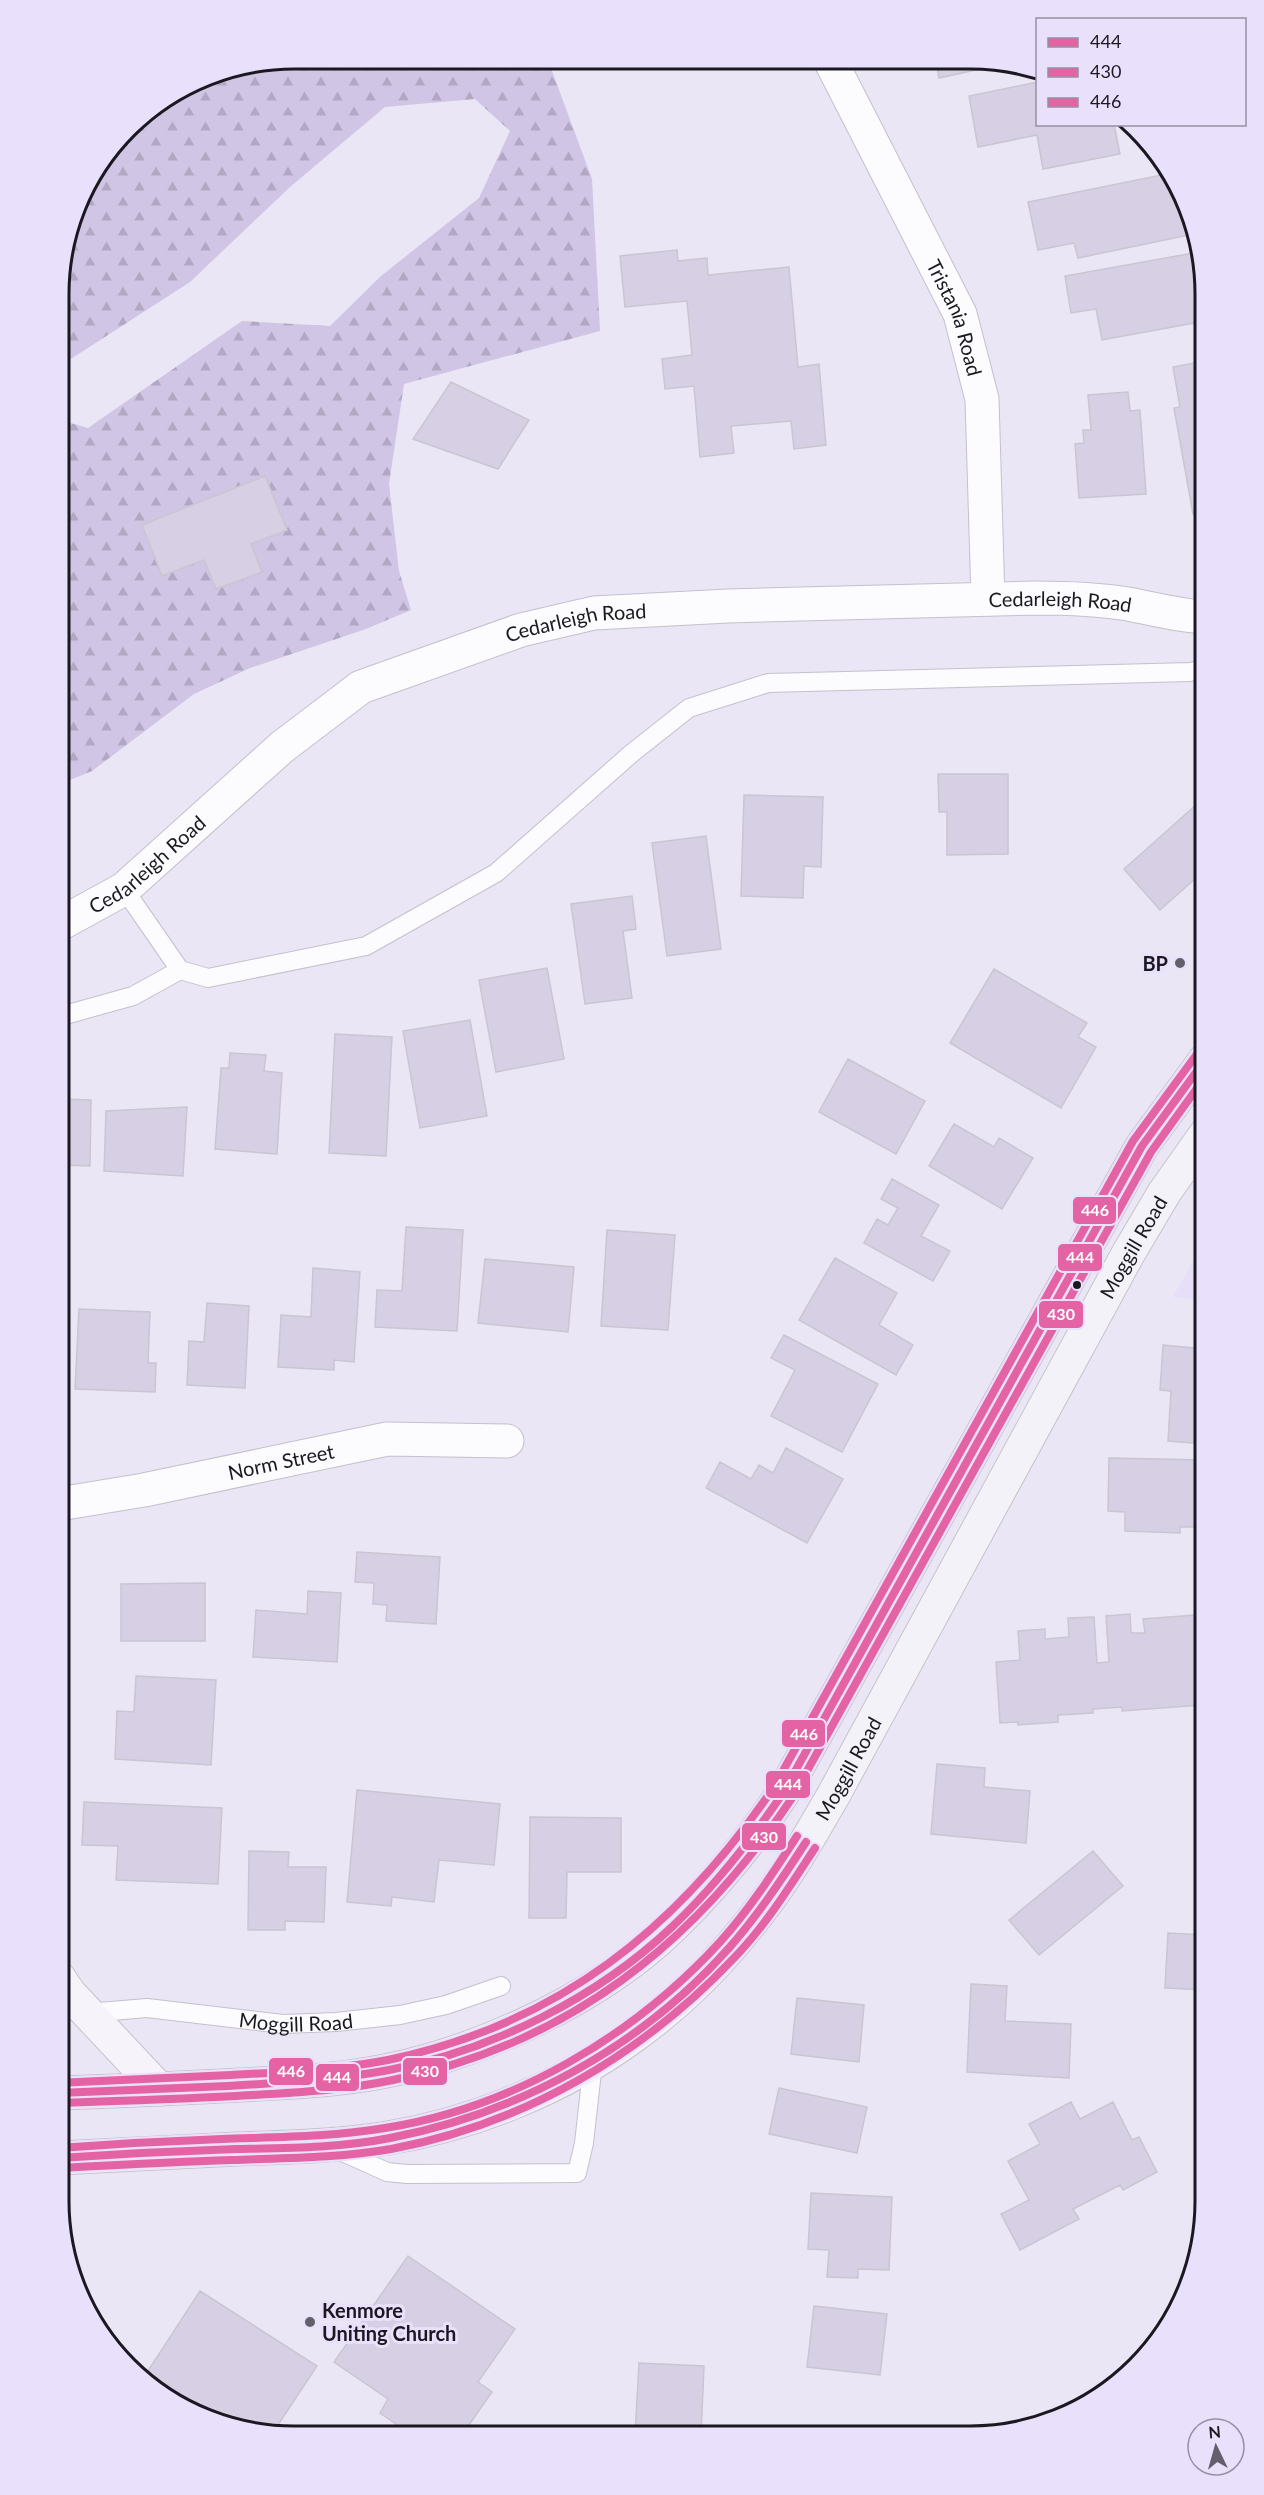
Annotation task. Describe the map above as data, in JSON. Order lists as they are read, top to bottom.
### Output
{
  "streets": {
    "highway": ["Moggill Road"],
    "street": ["Tristania Road", "Cedarleigh Road", "Norm Street"]
  },
  "crossings": [
    ["Tristania Road", "Cedarleigh Road"]
  ],
  "places": ["BP", "Kenmore Uniting Church"],
  "lines": ["transit line 446", "transit line 444", "transit line 430"],
  "legend": ["444", "430", "446"],
  "north": "top"
}
